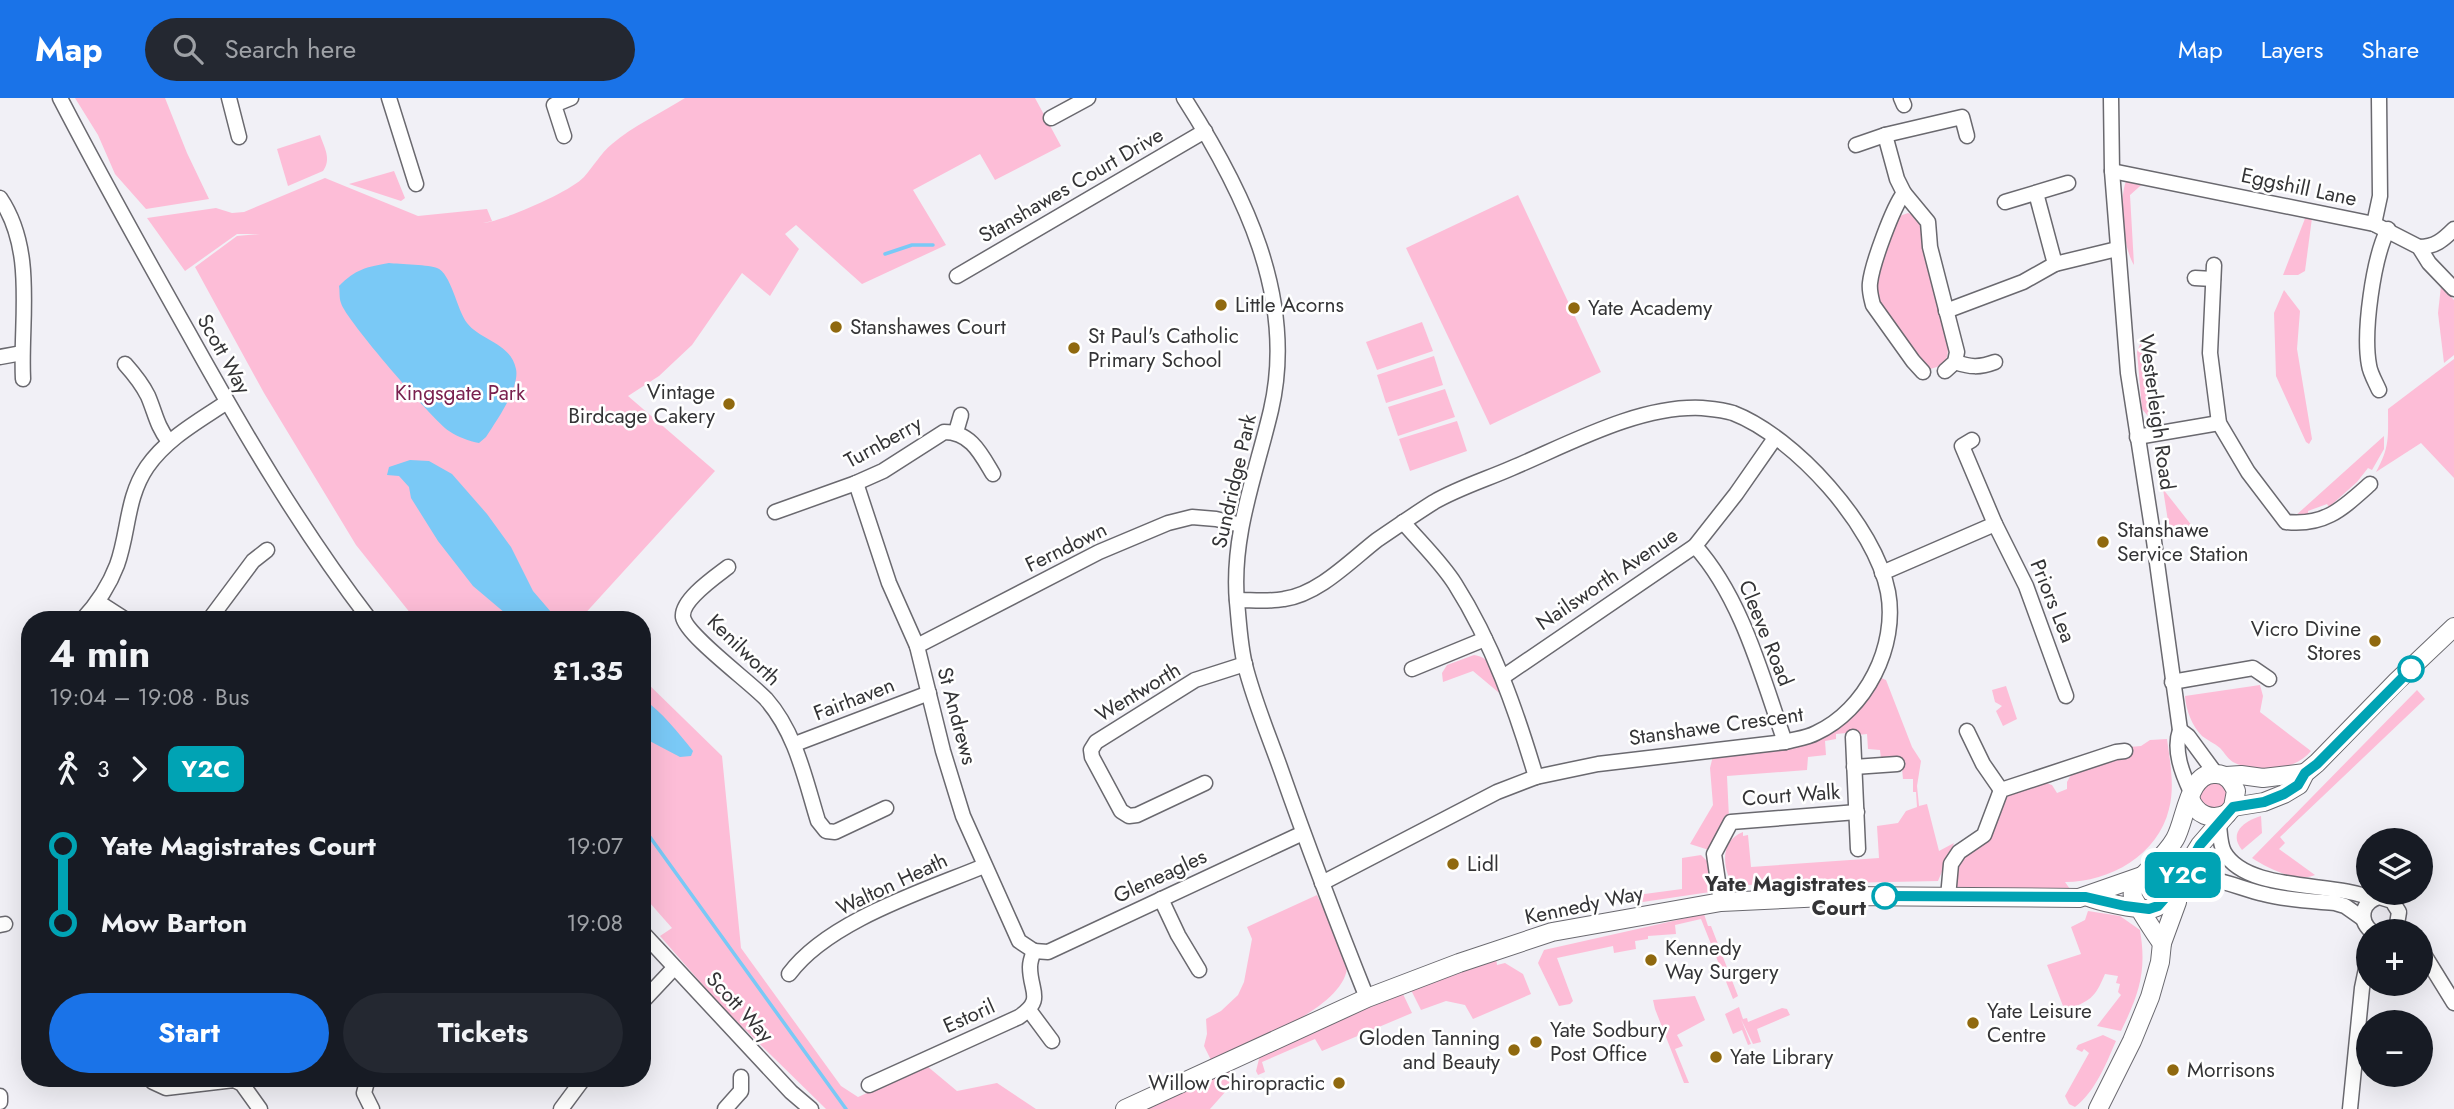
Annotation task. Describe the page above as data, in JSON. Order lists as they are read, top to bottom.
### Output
{
  "streets": {
    "main road": ["Kennedy Way"],
    "street": [
      "Stanshawes Court Drive",
      "Eggshill Lane",
      "Scott Way",
      "Westerleigh Road",
      "Turnberry",
      "Sundridge Park",
      "Ferndown",
      "Nailsworth Avenue",
      "Priors Lea",
      "Cleeve Road",
      "Kenilworth",
      "Wentworth",
      "Fairhaven",
      "St Andrews",
      "Stanshawe Crescent",
      "Court Walk",
      "Gleneagles",
      "Walton Heath",
      "Estoril"
    ]
  },
  "crossings": [
    ["Stanshawes Court Drive", "Sundridge Park"],
    ["Eggshill Lane", "Westerleigh Road"],
    ["Turnberry", "St Andrews"],
    ["Sundridge Park", "Ferndown"],
    ["Sundridge Park", "Wentworth"],
    ["Sundridge Park", "Stanshawe Crescent"],
    ["Sundridge Park", "Gleneagles"],
    ["Sundridge Park", "Kennedy Way"],
    ["Ferndown", "St Andrews"],
    ["Nailsworth Avenue", "Cleeve Road"],
    ["Nailsworth Avenue", "Stanshawe Crescent"],
    ["Cleeve Road", "Stanshawe Crescent"],
    ["Kenilworth", "Fairhaven"],
    ["Fairhaven", "St Andrews"],
    ["St Andrews", "Gleneagles"],
    ["St Andrews", "Walton Heath"],
    ["St Andrews", "Estoril"],
    ["Court Walk", "Kennedy Way"],
    ["Gleneagles", "Estoril"]
  ],
  "parks": ["Kingsgate Park"],
  "places": [
    "Little Acorns",
    "Yate Academy",
    "Stanshawes Court",
    "St Paul's Catholic Primary School",
    "Vintage Birdcage Cakery",
    "Stanshawe Service Station",
    "Vicro Divine Stores",
    "Lidl",
    "Yate Magistrates Court",
    "Kennedy Way Surgery",
    "Yate Leisure Centre",
    "Yate Sodbury Post Office",
    "Gloden Tanning and Beauty",
    "Yate Library",
    "Morrisons",
    "Willow Chiropractic"
  ],
  "lines": ["bus line Y2C"],
  "page": {
    "header": "Map",
    "search": "Search here",
    "nav": ["Map", "Layers", "Share"],
    "on_map": "Y2C",
    "heading": ["4 min", "19:04 – 19:08 · Bus", "£1.35"],
    "legs": ["3", "Y2C"],
    "list": [
      {
        "name": "Yate Magistrates Court",
        "value": "19:07"
      },
      {
        "name": "Mow Barton",
        "value": "19:08"
      }
    ],
    "map_buttons": ["+", "−"],
    "buttons": ["Start", "Tickets"]
  }
}
